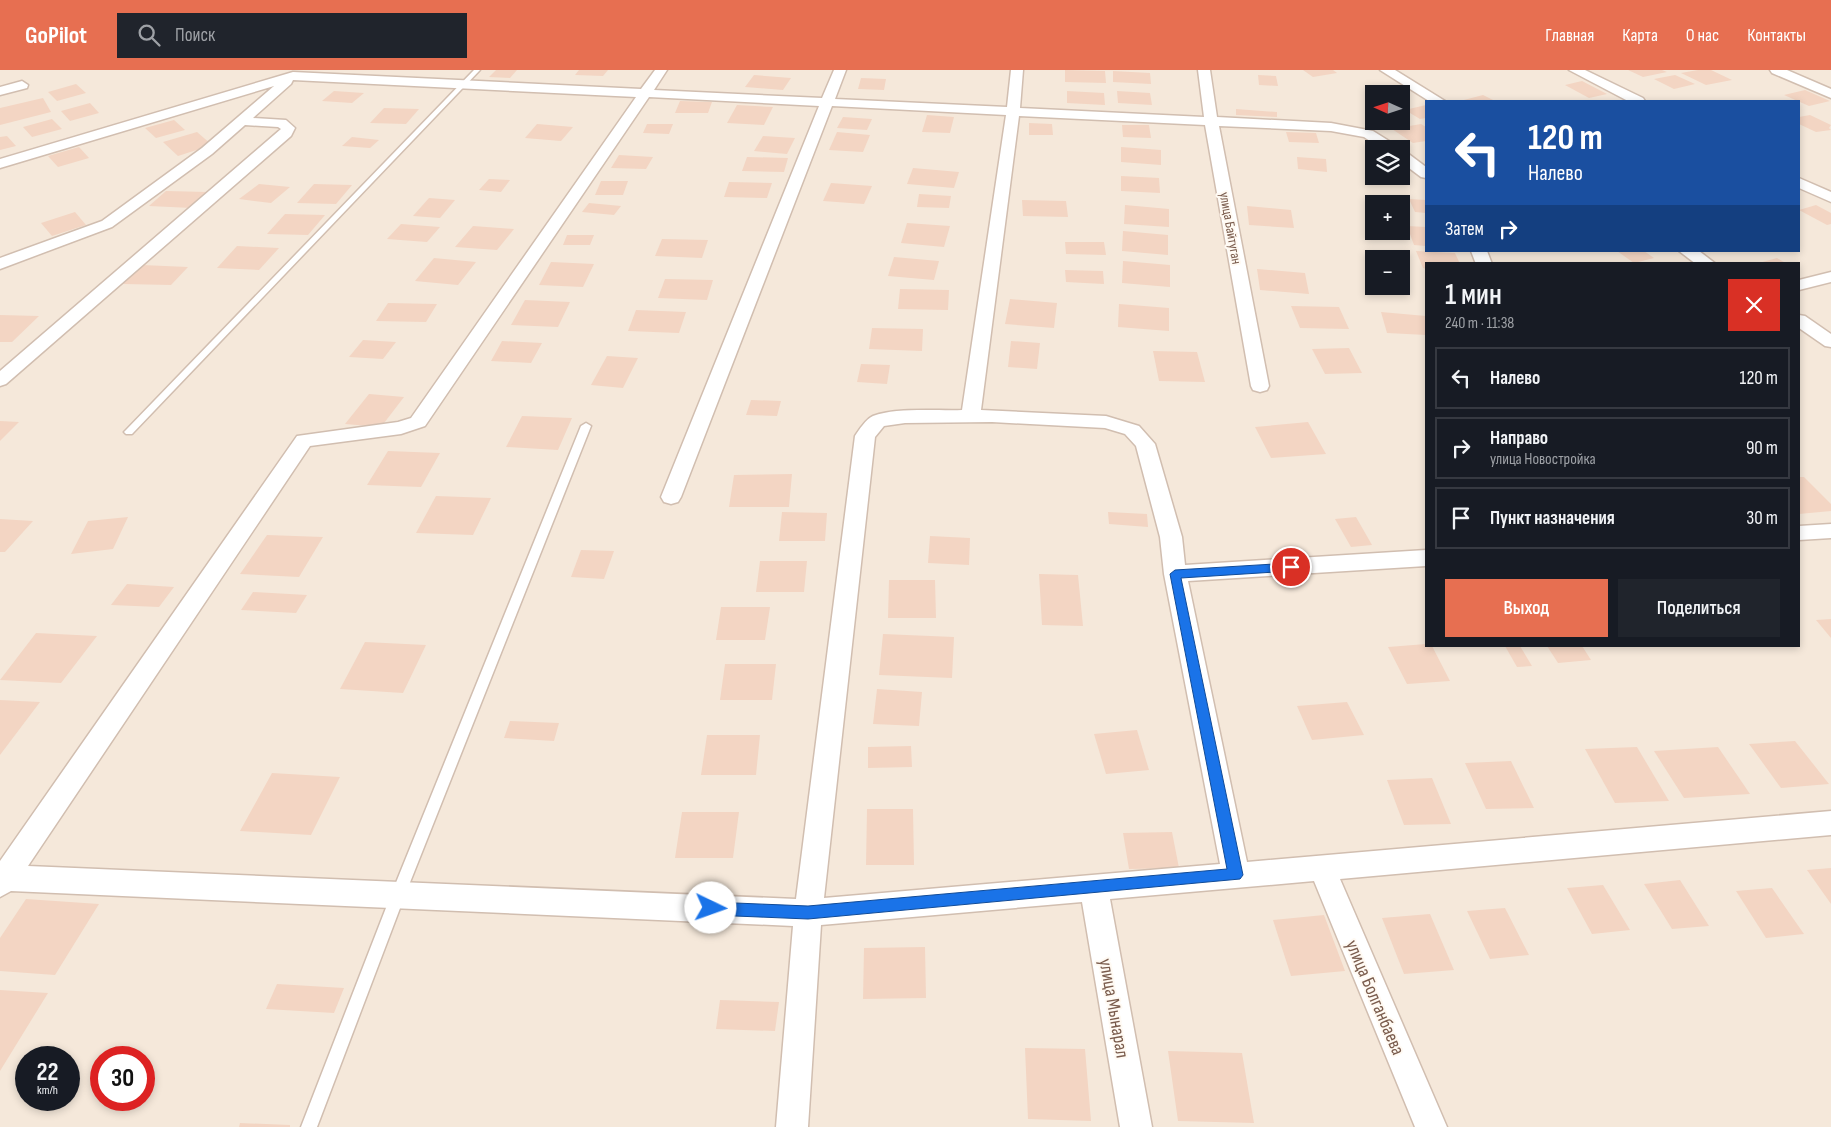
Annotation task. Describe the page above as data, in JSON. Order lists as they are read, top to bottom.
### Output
{
  "streets": {
    "street": ["улица Байтуган", "улица Болганбаева", "улица Мынарал"]
  },
  "north": "left",
  "page": {
    "header": "GoPilot",
    "search": "Поиск",
    "nav": [
      "Главная",
      "Карта",
      "О нас",
      "Контакты"
    ],
    "map_buttons": ["+", "−"],
    "turn": ["120 m", "Налево"],
    "then": "Затем",
    "heading": ["1 мин", "240 m · 11:38"],
    "list": [
      {
        "name": "Налево",
        "value": "120 m"
      },
      {
        "name": "Направо",
        "note": "улица Новостройка",
        "value": "90 m"
      },
      {
        "name": "Пункт назначения",
        "value": "30 m"
      }
    ],
    "buttons": ["Выход", "Поделиться"],
    "speed": "22 km/h",
    "limit": "30"
  }
}
